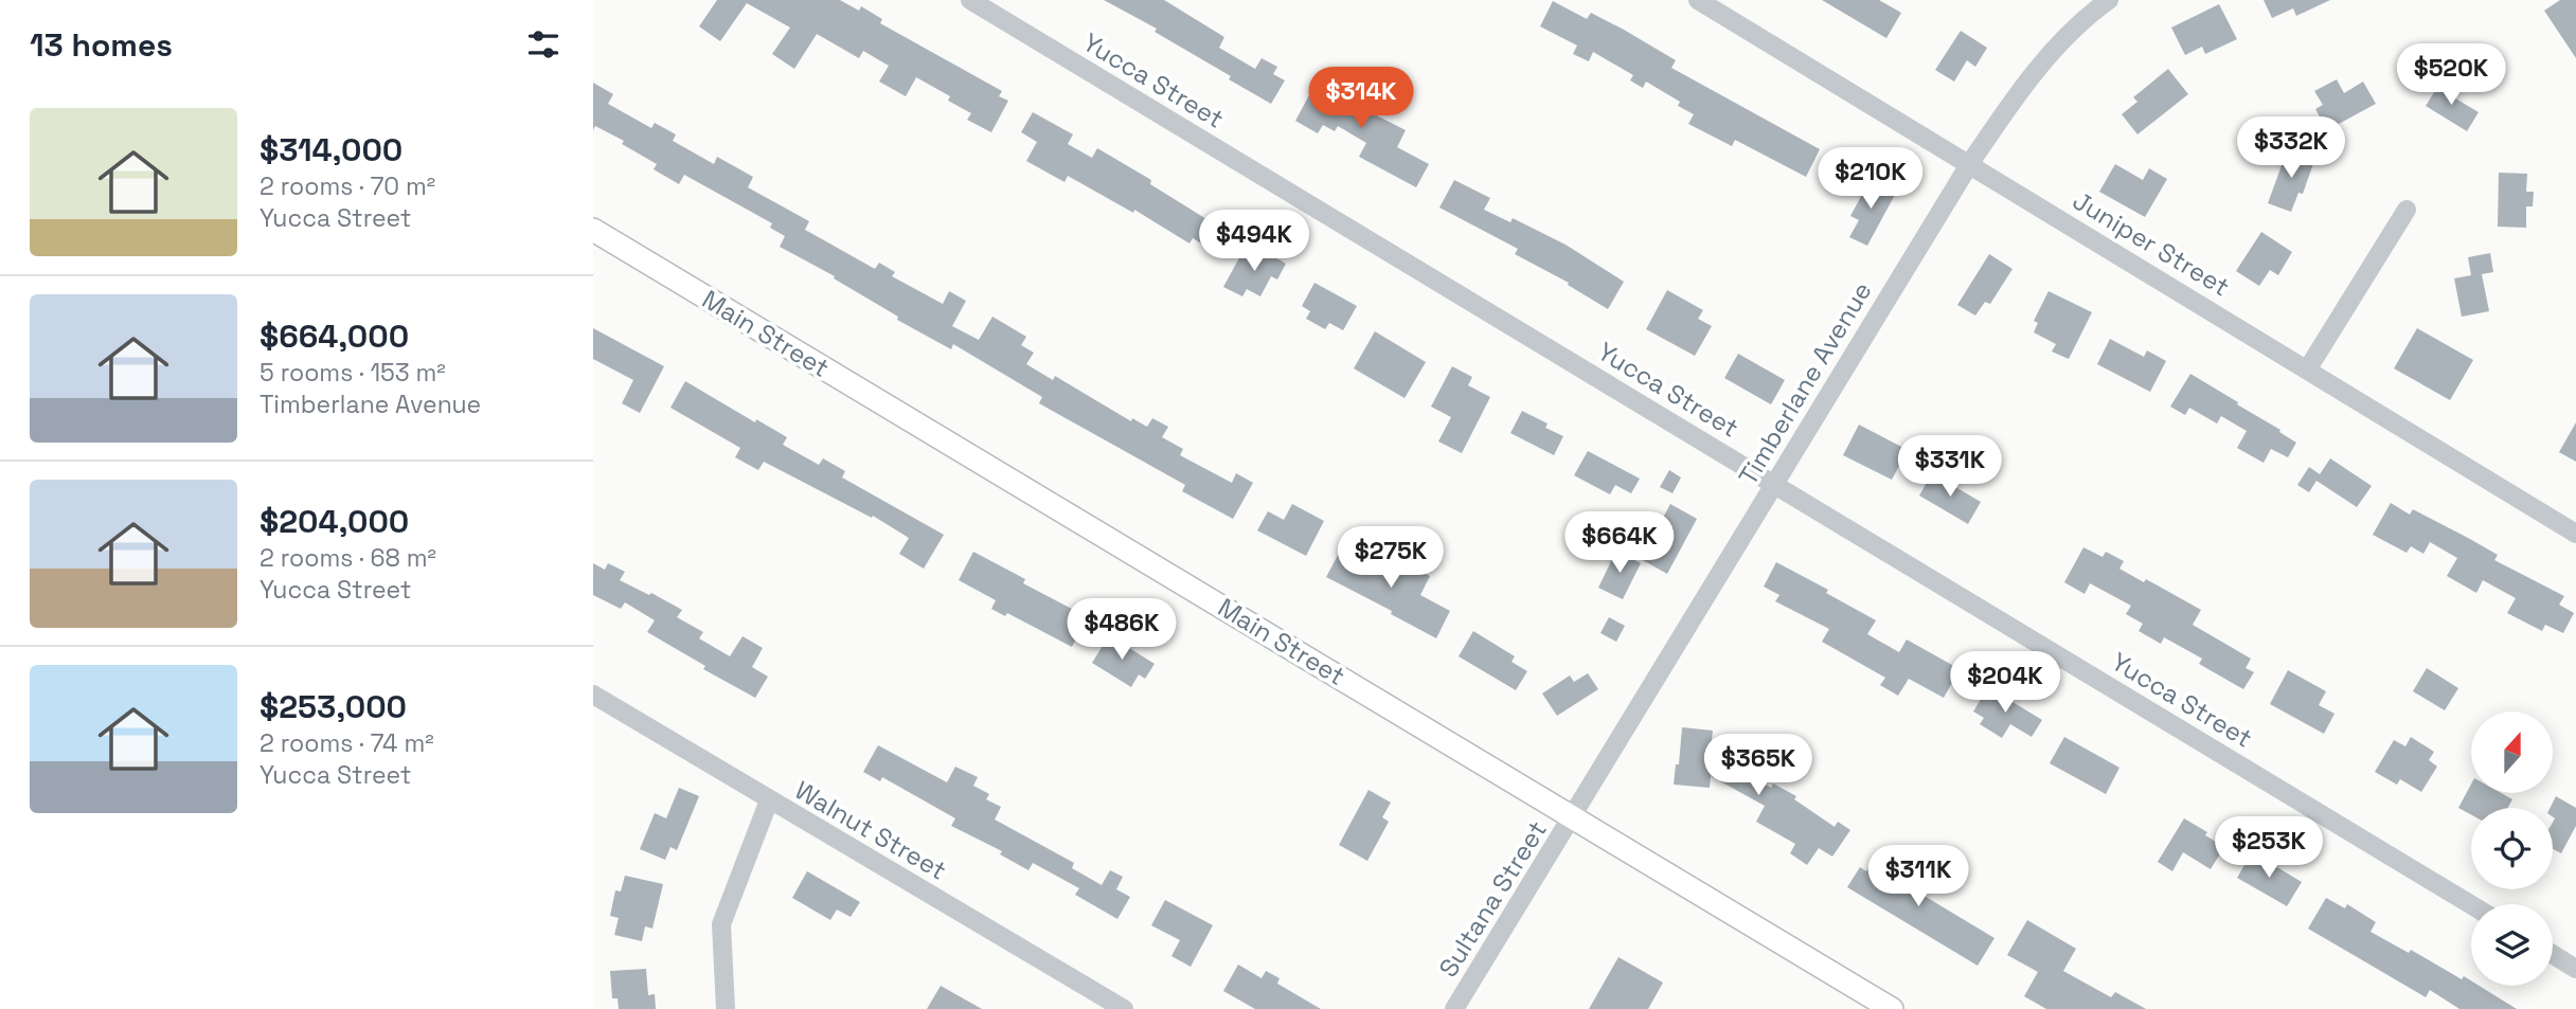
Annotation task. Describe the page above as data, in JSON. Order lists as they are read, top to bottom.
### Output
{
  "streets": {
    "main road": ["Main Street"],
    "street": [
      "Yucca Street",
      "Juniper Street",
      "Timberlane Avenue",
      "Walnut Street",
      "Sultana Street"
    ]
  },
  "crossings": [
    ["Yucca Street", "Timberlane Avenue"],
    ["Juniper Street", "Timberlane Avenue"],
    ["Main Street", "Timberlane Avenue"],
    ["Main Street", "Sultana Street"],
    ["Timberlane Avenue", "Sultana Street"]
  ],
  "north": "top",
  "page": {
    "heading": "13 homes",
    "price": [
      "$520K",
      "$314K",
      "$332K",
      "$210K",
      "$494K",
      "$331K",
      "$664K",
      "$275K",
      "$486K",
      "$204K",
      "$365K",
      "$253K",
      "$311K"
    ],
    "list": [
      {
        "name": "$314,000",
        "note": "2 rooms · 70 m² · Yucca Street"
      },
      {
        "name": "$664,000",
        "note": "5 rooms · 153 m² · Timberlane Avenue"
      },
      {
        "name": "$204,000",
        "note": "2 rooms · 68 m² · Yucca Street"
      },
      {
        "name": "$253,000",
        "note": "2 rooms · 74 m² · Yucca Street"
      }
    ]
  }
}
